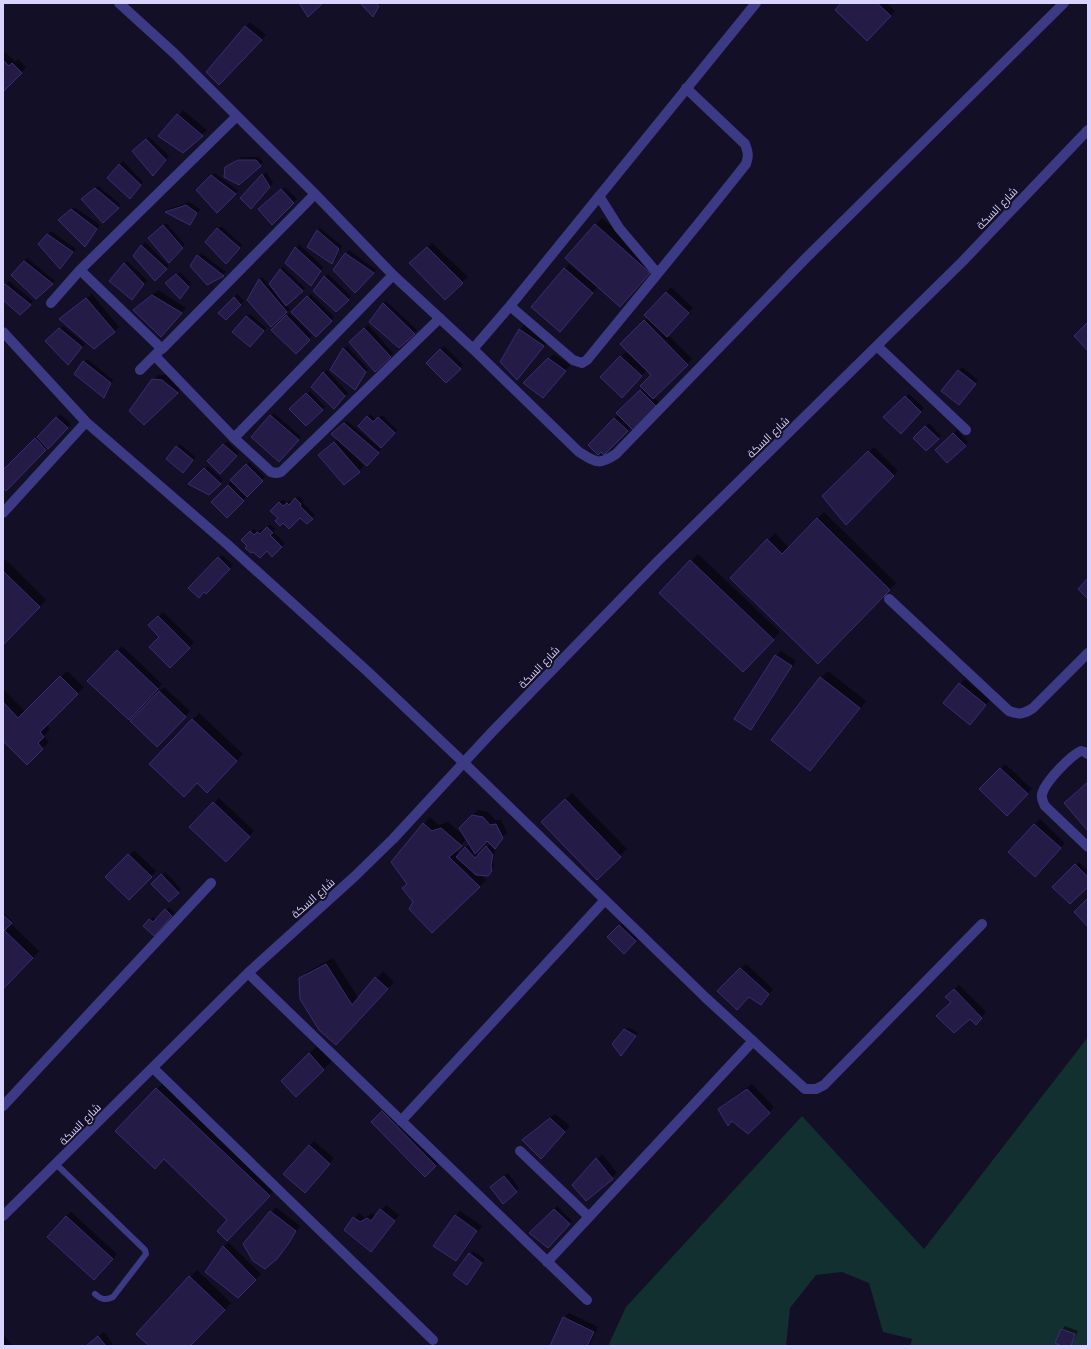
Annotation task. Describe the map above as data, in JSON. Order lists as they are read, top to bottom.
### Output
{
  "streets": {
    "street": ["شارع السكة"]
  }
}
